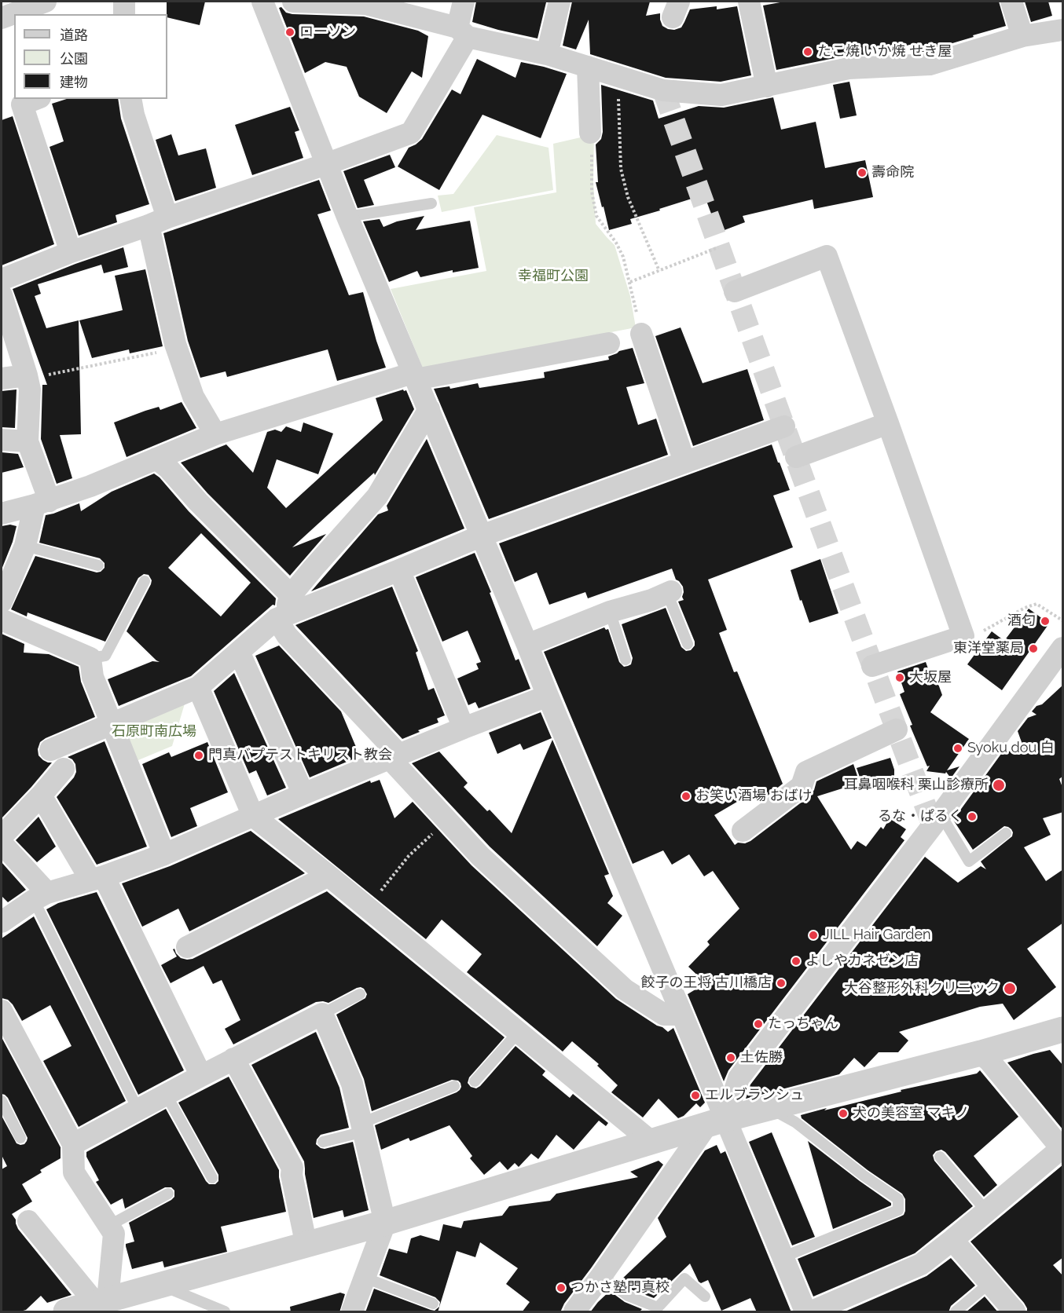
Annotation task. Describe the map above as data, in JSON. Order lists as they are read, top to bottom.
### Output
{
  "parks": ["幸福町公園", "石原町南広場"],
  "places": [
    "ローソン",
    "たこ焼 いか焼 せき屋",
    "壽命院",
    "酒匂",
    "東洋堂薬局",
    "大坂屋",
    "Syoku dou 白",
    "門真バプテストキリスト教会",
    "耳鼻咽喉科 栗山診療所",
    "お笑い酒場 おばけ",
    "るな・ぱるく",
    "JILL Hair Garden",
    "よしやカネゼン店",
    "餃子の王将 古川橋店",
    "大谷整形外科クリニック",
    "たっちゃん",
    "土佐勝",
    "エルブランシュ",
    "犬の美容室 マキノ",
    "つかさ塾門真校"
  ],
  "legend": ["道路", "公園", "建物"]
}
